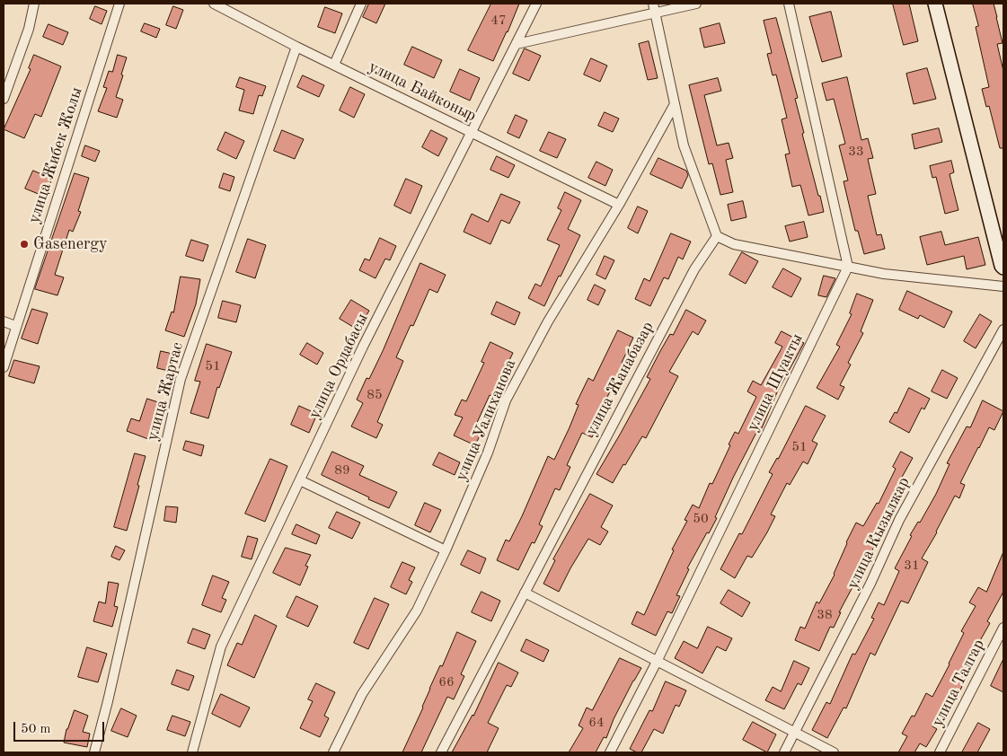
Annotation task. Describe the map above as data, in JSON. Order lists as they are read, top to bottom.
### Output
{
  "streets": {
    "street": [
      "улица Байконыр",
      "улица Жибек Жолы",
      "улица Ордабасы",
      "улица Жанабазар",
      "улица Шуакты",
      "улица Жартас",
      "улица Уалиханова",
      "улица Кызылжар",
      "улица Талгар"
    ]
  },
  "crossings": [
    ["улица Байконыр", "улица Ордабасы"],
    ["улица Байконыр", "улица Жартас"],
    ["улица Байконыр", "улица Уалиханова"]
  ],
  "places": ["Gasenergy"],
  "house_numbers": [
    "47",
    "33",
    "51",
    "85",
    "51",
    "89",
    "50",
    "31",
    "38",
    "66",
    "64"
  ],
  "scale_bar": "50 m"
}
